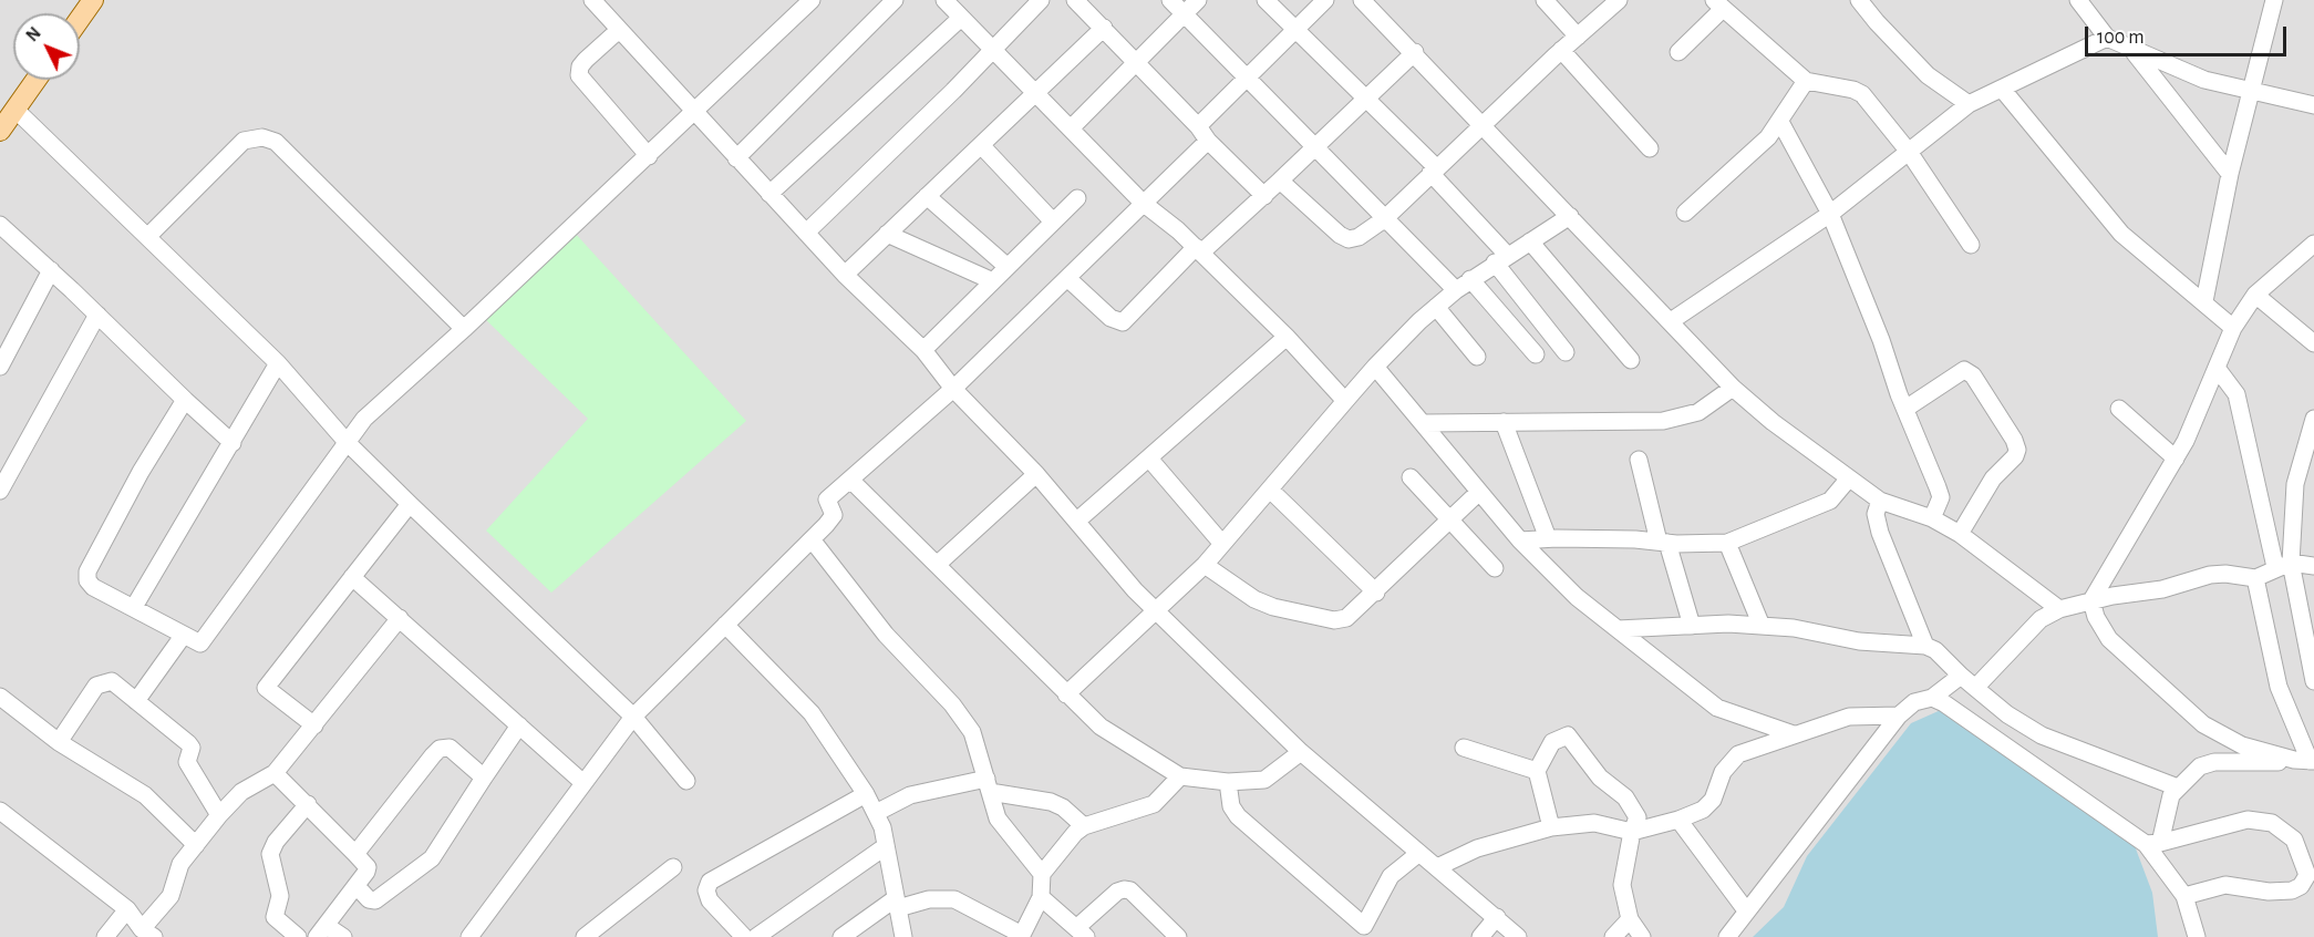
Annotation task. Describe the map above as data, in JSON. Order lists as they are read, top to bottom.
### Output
{
  "scale_bar": "100 m",
  "north": "top left"
}
